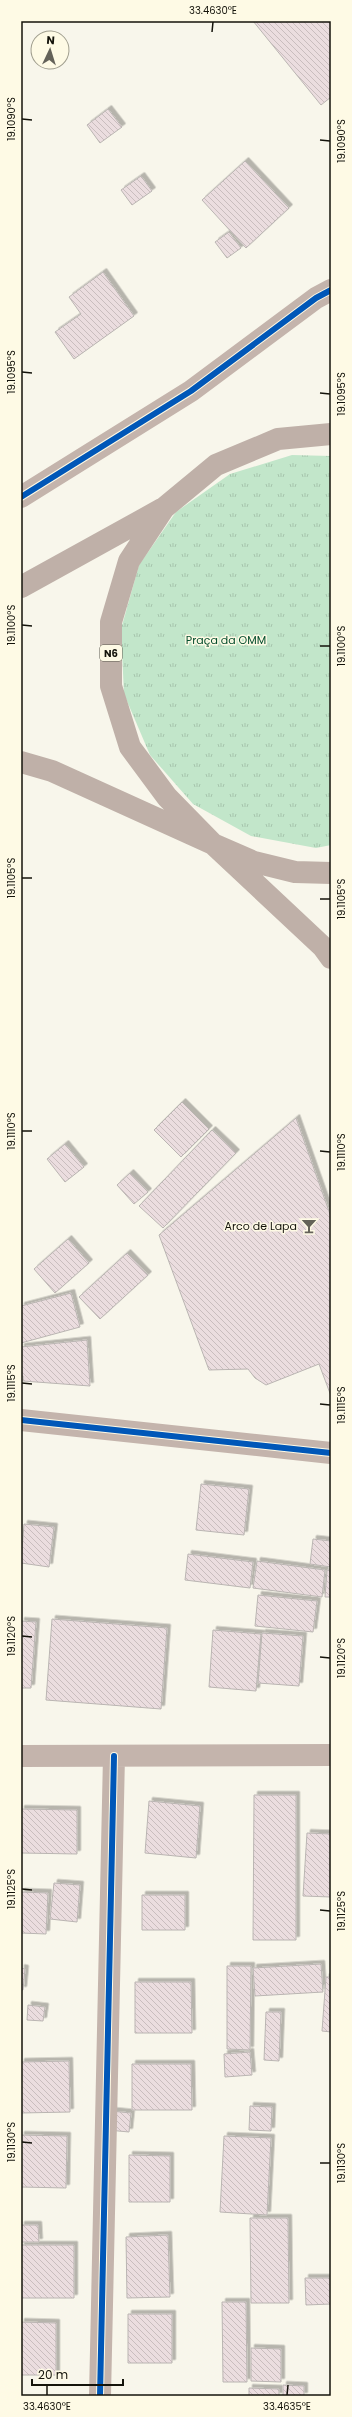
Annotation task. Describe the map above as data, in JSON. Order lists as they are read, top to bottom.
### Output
{
  "streets": {
    "highway": ["N6"]
  },
  "parks": ["Praça da OMM"],
  "places": {
    "bar": ["Arco de Lapa"]
  },
  "scale_bar": "20 m",
  "north": "top",
  "coordinates": [
    "33.4630°E",
    "19.1090°S",
    "19.1095°S",
    "19.1100°S",
    "19.1105°S",
    "19.1110°S",
    "19.1115°S",
    "19.1120°S",
    "19.1125°S",
    "19.1130°S",
    "33.4635°E"
  ]
}
